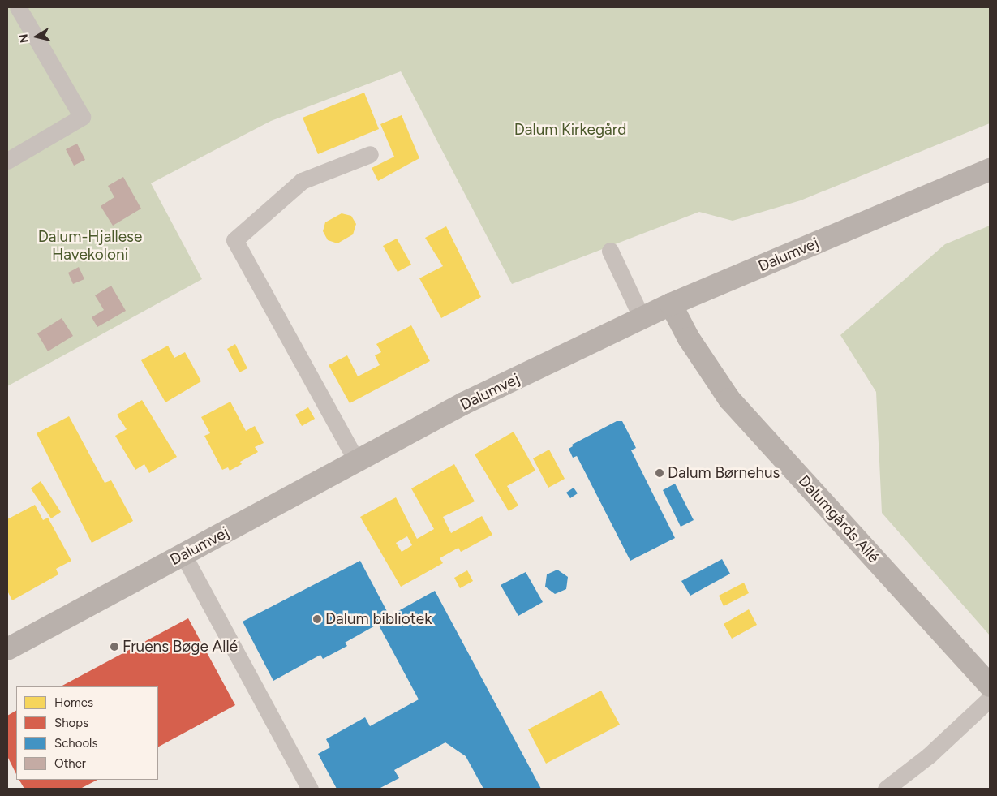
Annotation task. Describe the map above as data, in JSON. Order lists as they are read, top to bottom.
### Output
{
  "streets": {
    "street": ["Dalumvej", "Dalumgårds Allé"]
  },
  "crossings": [
    ["Dalumvej", "Dalumgårds Allé"]
  ],
  "parks": ["Dalum Kirkegård", "Dalum-Hjallese Havekoloni"],
  "places": ["Dalum Børnehus", "Dalum bibliotek", "Fruens Bøge Allé"],
  "legend": [
    "Homes",
    "Shops",
    "Schools",
    "Other"
  ],
  "north": "left"
}
